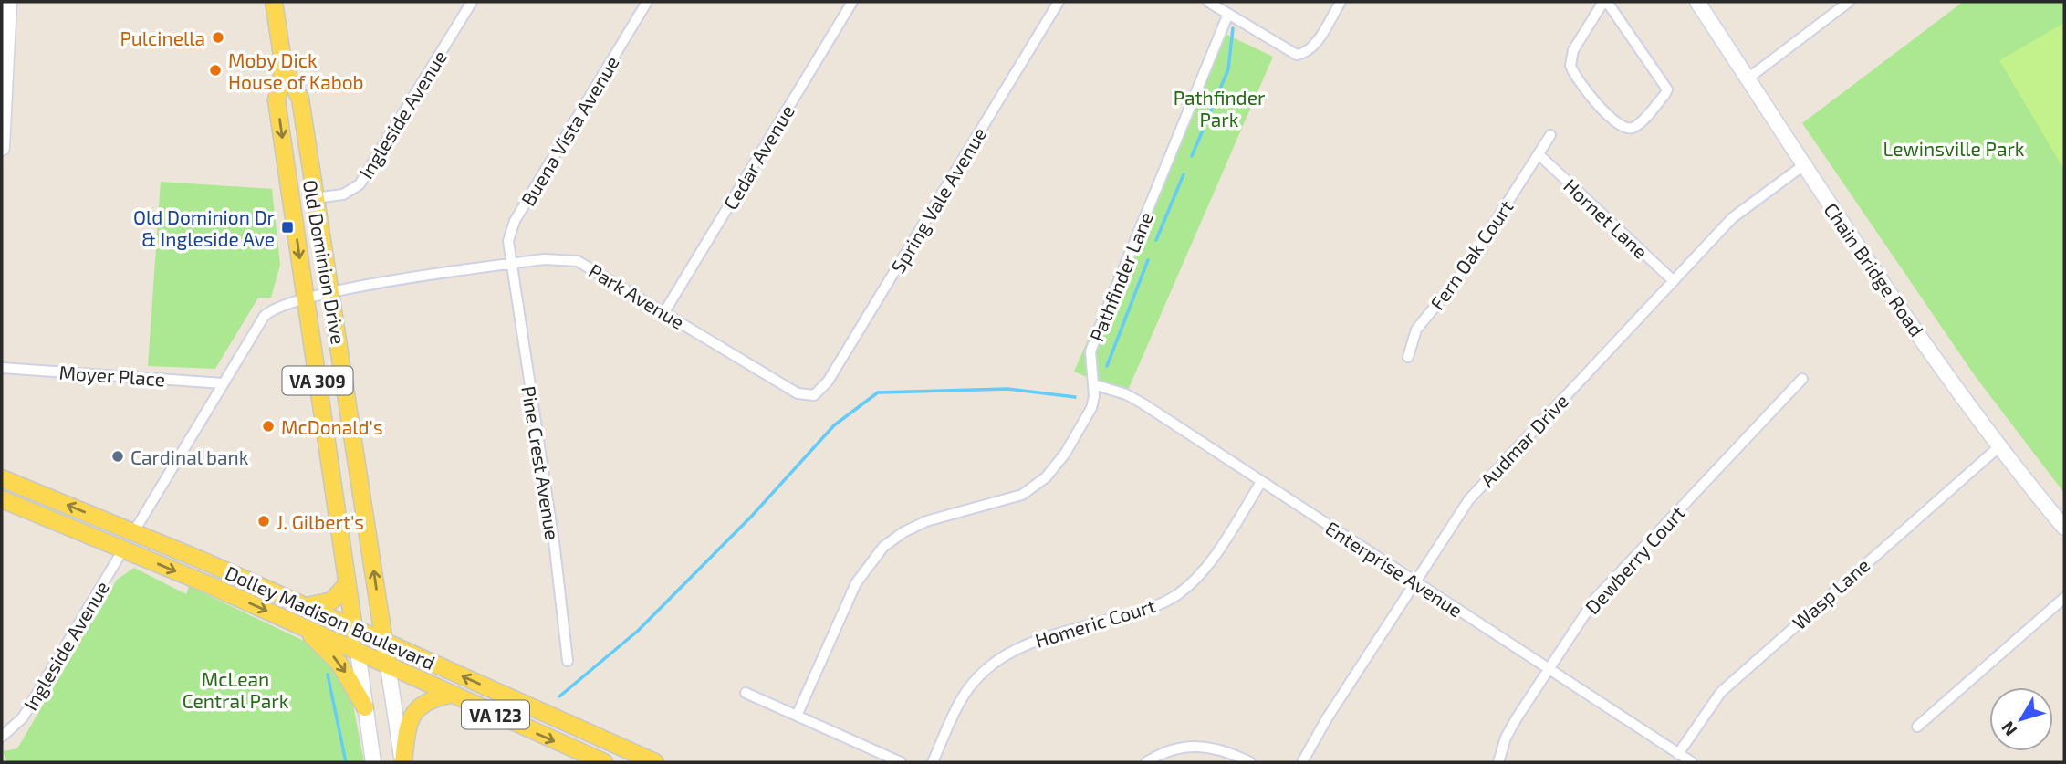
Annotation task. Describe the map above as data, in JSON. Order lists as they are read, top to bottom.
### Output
{
  "streets": {
    "main road": [
      "Old Dominion Drive",
      "Chain Bridge Road",
      "VA 309",
      "Dolley Madison Boulevard",
      "VA 123"
    ],
    "street": [
      "Ingleside Avenue",
      "Buena Vista Avenue",
      "Cedar Avenue",
      "Spring Vale Avenue",
      "Hornet Lane",
      "Fern Oak Court",
      "Pathfinder Lane",
      "Park Avenue",
      "Moyer Place",
      "Audmar Drive",
      "Pine Crest Avenue",
      "Dewberry Court",
      "Enterprise Avenue",
      "Wasp Lane",
      "Homeric Court"
    ]
  },
  "crossings": [
    ["Ingleside Avenue", "Old Dominion Drive"],
    ["Ingleside Avenue", "Dolley Madison Boulevard"],
    ["Buena Vista Avenue", "Park Avenue"],
    ["Buena Vista Avenue", "Pine Crest Avenue"],
    ["Cedar Avenue", "Park Avenue"],
    ["Spring Vale Avenue", "Park Avenue"],
    ["Hornet Lane", "Fern Oak Court"],
    ["Hornet Lane", "Audmar Drive"],
    ["Old Dominion Drive", "Park Avenue"],
    ["Old Dominion Drive", "Dolley Madison Boulevard"],
    ["Chain Bridge Road", "Audmar Drive"],
    ["Chain Bridge Road", "Wasp Lane"],
    ["Pathfinder Lane", "Enterprise Avenue"],
    ["Park Avenue", "Pine Crest Avenue"],
    ["Audmar Drive", "Enterprise Avenue"],
    ["Dewberry Court", "Enterprise Avenue"],
    ["Enterprise Avenue", "Wasp Lane"],
    ["Enterprise Avenue", "Homeric Court"]
  ],
  "parks": ["Pathfinder Park", "Lewinsville Park", "McLean Central Park"],
  "places": {
    "other": [
      "Pulcinella",
      "Moby Dick House of Kabob",
      "McDonald's",
      "Cardinal bank",
      "J. Gilbert's"
    ],
    "transit": ["Old Dominion Dr & Ingleside Ave"]
  },
  "north": "bottom left"
}
